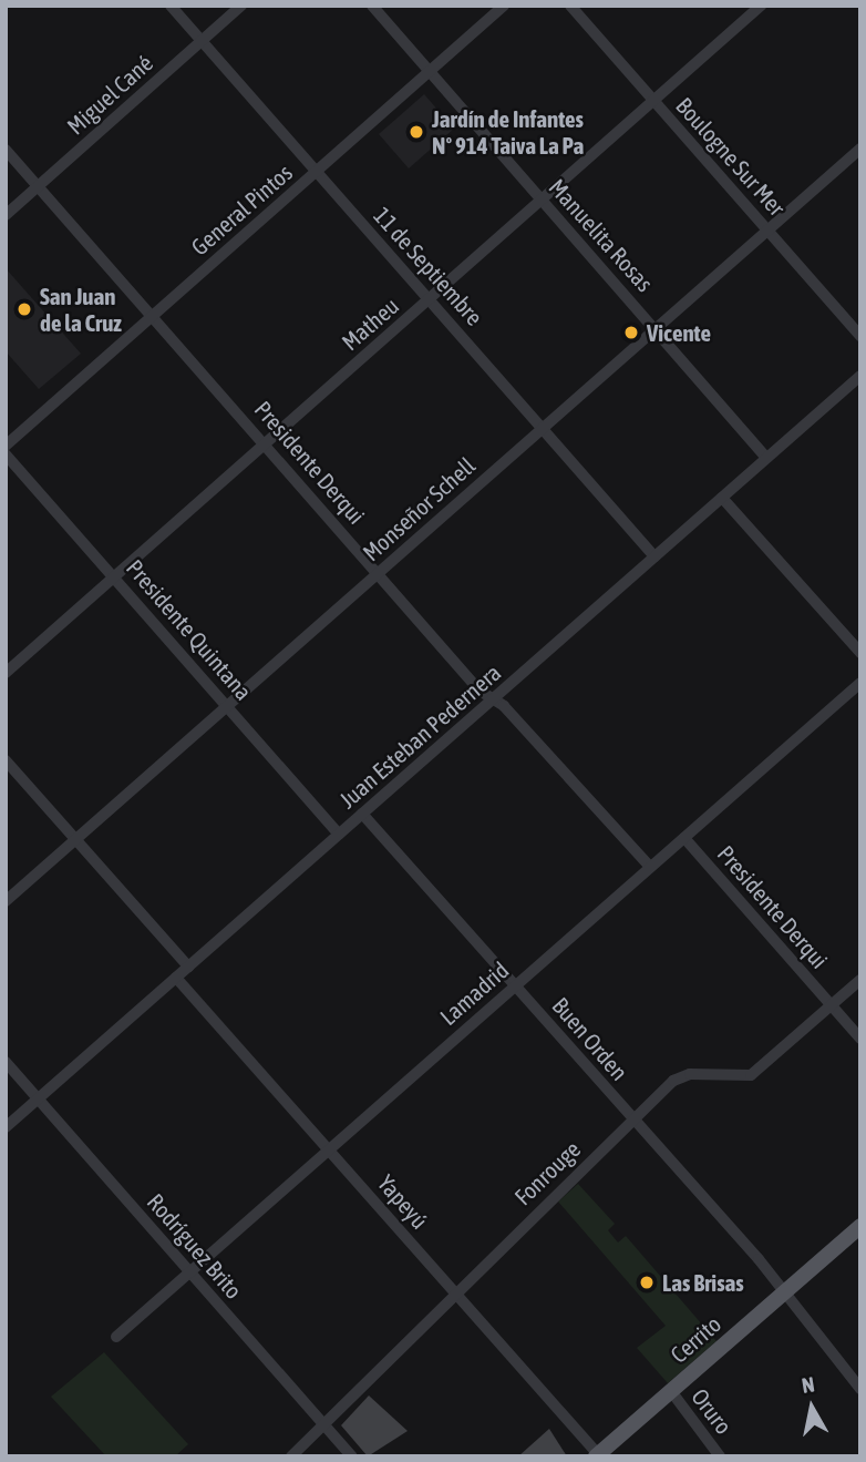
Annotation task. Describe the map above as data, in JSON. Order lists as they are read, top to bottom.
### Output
{
  "streets": {
    "main road": ["Cerrito"],
    "street": [
      "Miguel Cané",
      "Boulogne Sur Mer",
      "General Pintos",
      "Manuelita Rosas",
      "11 de Septiembre",
      "Matheu",
      "Presidente Derqui",
      "Monseñor Schell",
      "Presidente Quintana",
      "Juan Esteban Pedernera",
      "Lamadrid",
      "Buen Orden",
      "Fonrouge",
      "Yapeyú",
      "Rodríguez Brito",
      "Oruro"
    ]
  },
  "crossings": [
    ["Miguel Cané", "11 de Septiembre"],
    ["Miguel Cané", "Presidente Derqui"],
    ["Boulogne Sur Mer", "Matheu"],
    ["Boulogne Sur Mer", "Monseñor Schell"],
    ["General Pintos", "Manuelita Rosas"],
    ["General Pintos", "11 de Septiembre"],
    ["General Pintos", "Presidente Derqui"],
    ["Manuelita Rosas", "Matheu"],
    ["Manuelita Rosas", "Monseñor Schell"],
    ["Manuelita Rosas", "Juan Esteban Pedernera"],
    ["11 de Septiembre", "Matheu"],
    ["11 de Septiembre", "Monseñor Schell"],
    ["11 de Septiembre", "Juan Esteban Pedernera"],
    ["Matheu", "Presidente Derqui"],
    ["Matheu", "Presidente Quintana"],
    ["Presidente Derqui", "Monseñor Schell"],
    ["Presidente Derqui", "Juan Esteban Pedernera"],
    ["Presidente Derqui", "Lamadrid"],
    ["Presidente Derqui", "Fonrouge"],
    ["Monseñor Schell", "Presidente Quintana"],
    ["Presidente Quintana", "Juan Esteban Pedernera"],
    ["Juan Esteban Pedernera", "Buen Orden"],
    ["Juan Esteban Pedernera", "Yapeyú"],
    ["Juan Esteban Pedernera", "Rodríguez Brito"],
    ["Lamadrid", "Buen Orden"],
    ["Lamadrid", "Yapeyú"],
    ["Lamadrid", "Rodríguez Brito"],
    ["Buen Orden", "Fonrouge"],
    ["Buen Orden", "Cerrito"],
    ["Fonrouge", "Yapeyú"],
    ["Fonrouge", "Rodríguez Brito"],
    ["Yapeyú", "Cerrito"],
    ["Cerrito", "Oruro"]
  ],
  "places": [
    "Jardín de Infantes Nº 914 Taiva La Pa",
    "San Juan de la Cruz",
    "Vicente",
    "Las Brisas"
  ],
  "north": "top"
}
